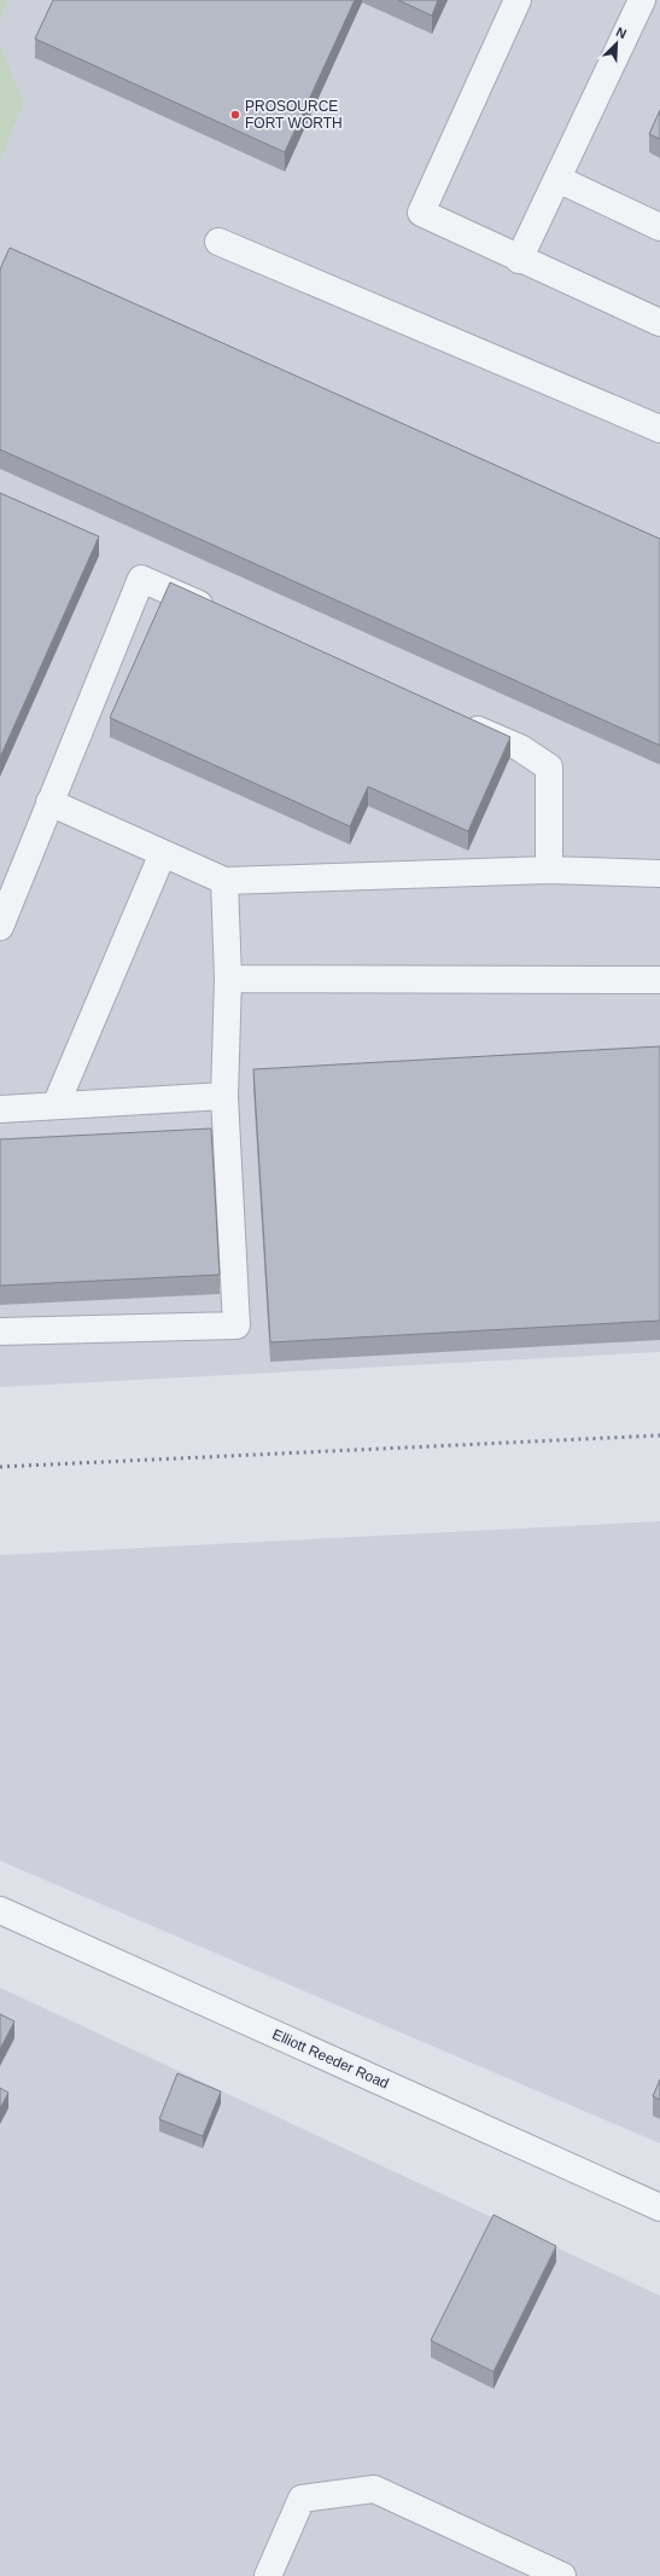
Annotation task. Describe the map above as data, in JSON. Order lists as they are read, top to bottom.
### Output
{
  "streets": {
    "street": ["Elliott Reeder Road"]
  },
  "places": ["PROSOURCE FORT WORTH"],
  "north": "top right"
}
